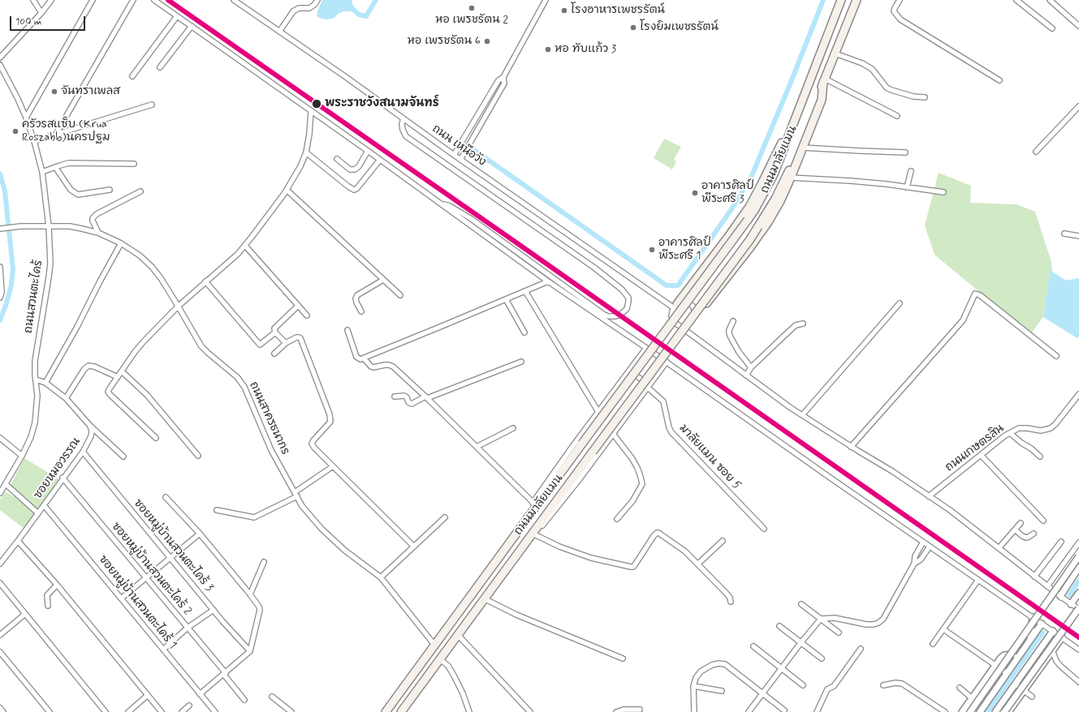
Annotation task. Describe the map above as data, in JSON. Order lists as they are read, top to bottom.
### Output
{
  "streets": {
    "highway": ["ถนนมาลัยแมน"],
    "street": [
      "ถนน เหนือวัง",
      "ถนนสวนตะไคร้",
      "ถนนสาครธนากร",
      "ถนนเกษตรสิน",
      "มาลัยแมน ซอย 5",
      "ซอยหมอวรรณ",
      "ซอยหมู่บ้านสวนตะไคร้ 3",
      "ซอยหมู่บ้านสวนตะไคร้ 2",
      "ซอยหมู่บ้านสวนตะไคร้ 1"
    ]
  },
  "crossings": [
    ["ถนนมาลัยแมน", "ถนนสาครธนากร"],
    ["ถนนสวนตะไคร้", "ถนนสาครธนากร"],
    ["ซอยหมอวรรณ", "ซอยหมู่บ้านสวนตะไคร้ 3"],
    ["ซอยหมอวรรณ", "ซอยหมู่บ้านสวนตะไคร้ 2"],
    ["ซอยหมอวรรณ", "ซอยหมู่บ้านสวนตะไคร้ 1"]
  ],
  "places": [
    "หอ เพรชรัตน 2",
    "โรงอาหารเพชรรัตน์",
    "โรงยิมเพชรรัตน์",
    "หอ เพรชรัตน 6",
    "หอ ทับแก้ว 3",
    "จันทราเพลส",
    "พระราชวังสนามจันทร์",
    "ครัวรสแซ็บ (Krua Roszabb)นครปฐม",
    "อาคารศิลป์ พีระศรี 3",
    "อาคารศิลป์ พีระศรี 1"
  ],
  "scale_bar": "100 m"
}
